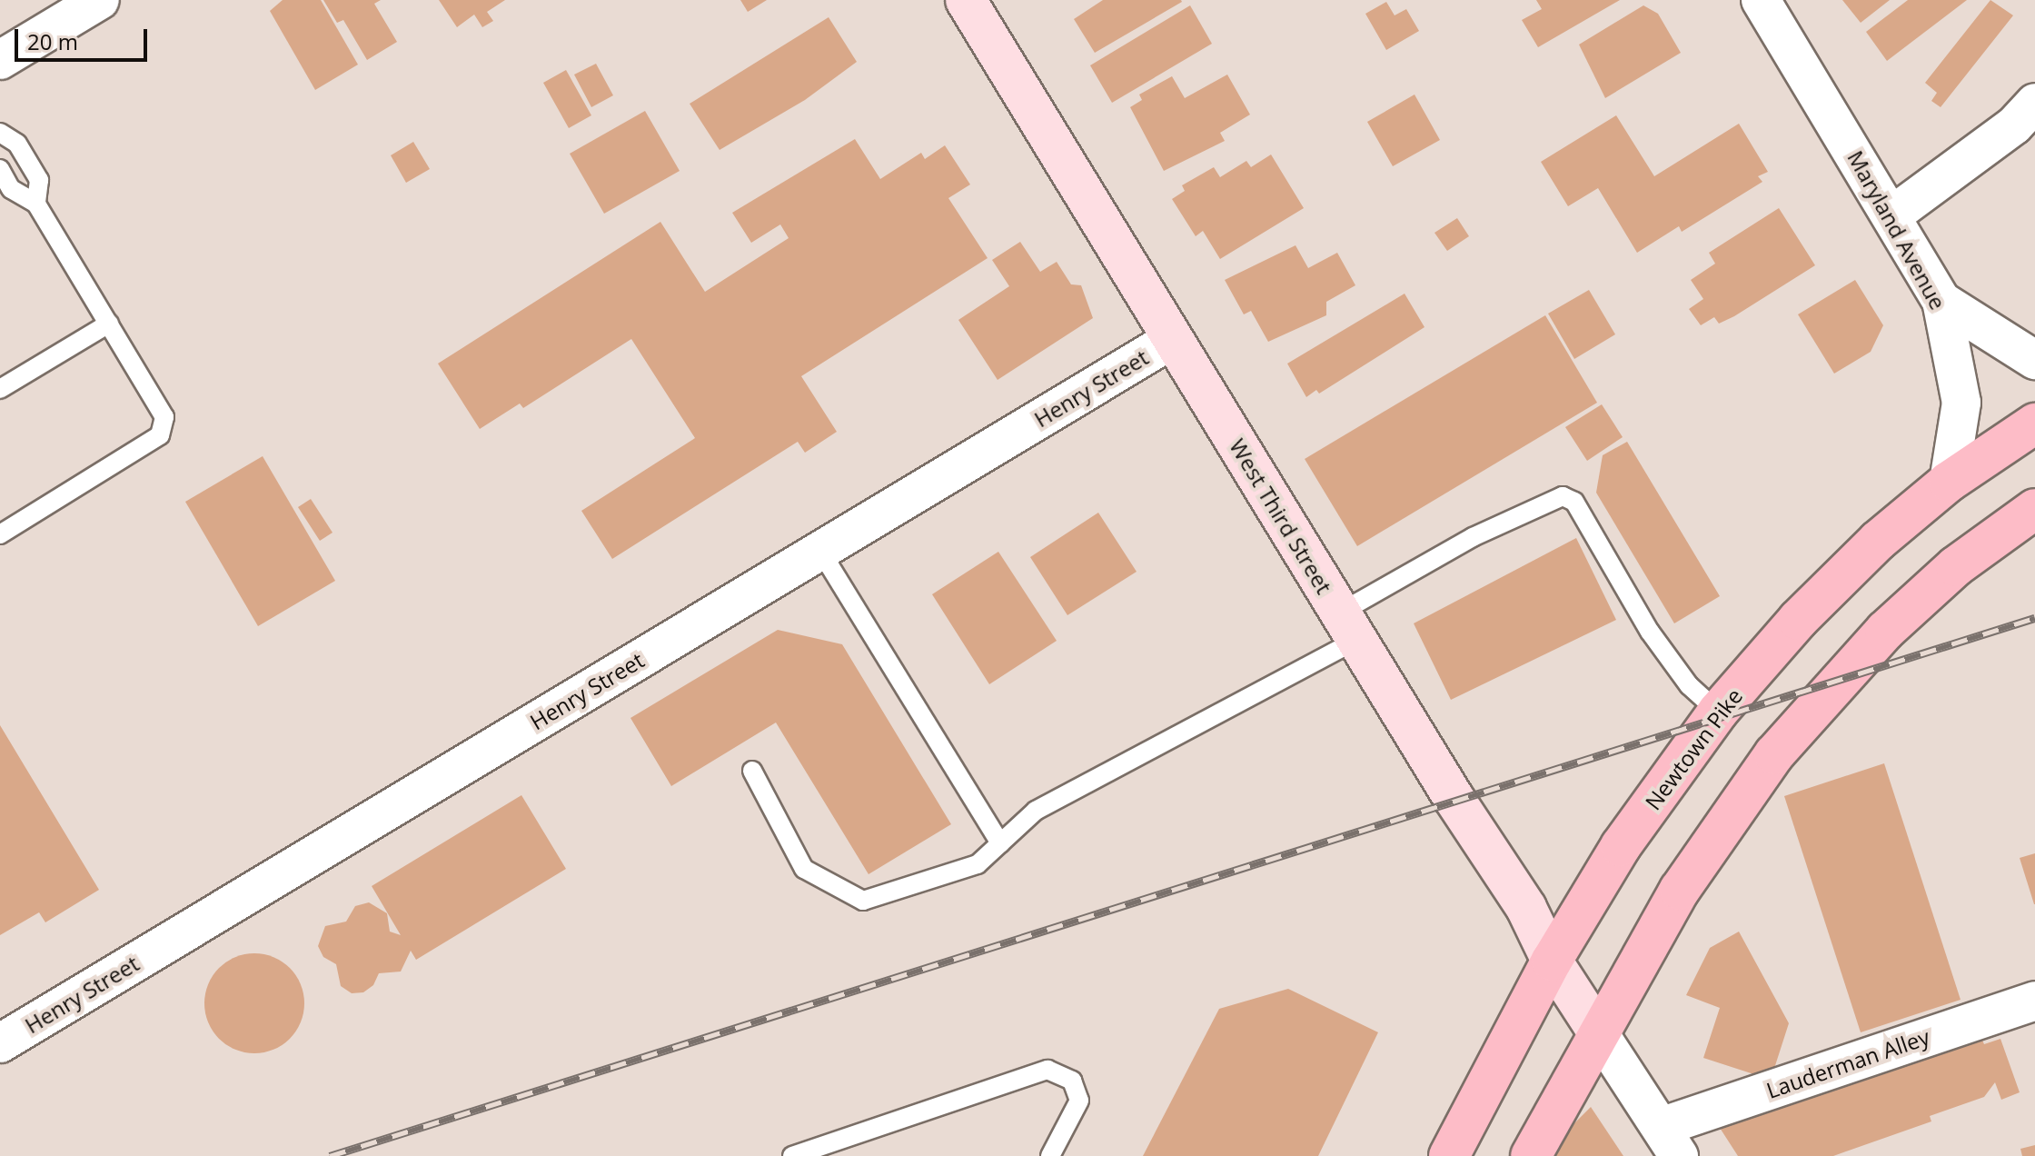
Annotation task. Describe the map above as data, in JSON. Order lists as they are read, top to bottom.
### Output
{
  "streets": {
    "main road": ["West Third Street", "Newtown Pike"],
    "street": ["Maryland Avenue", "Henry Street", "Lauderman Alley"]
  },
  "crossings": [
    ["Maryland Avenue", "Newtown Pike"],
    ["Henry Street", "West Third Street"],
    ["West Third Street", "Newtown Pike"]
  ],
  "scale_bar": "20 m"
}
